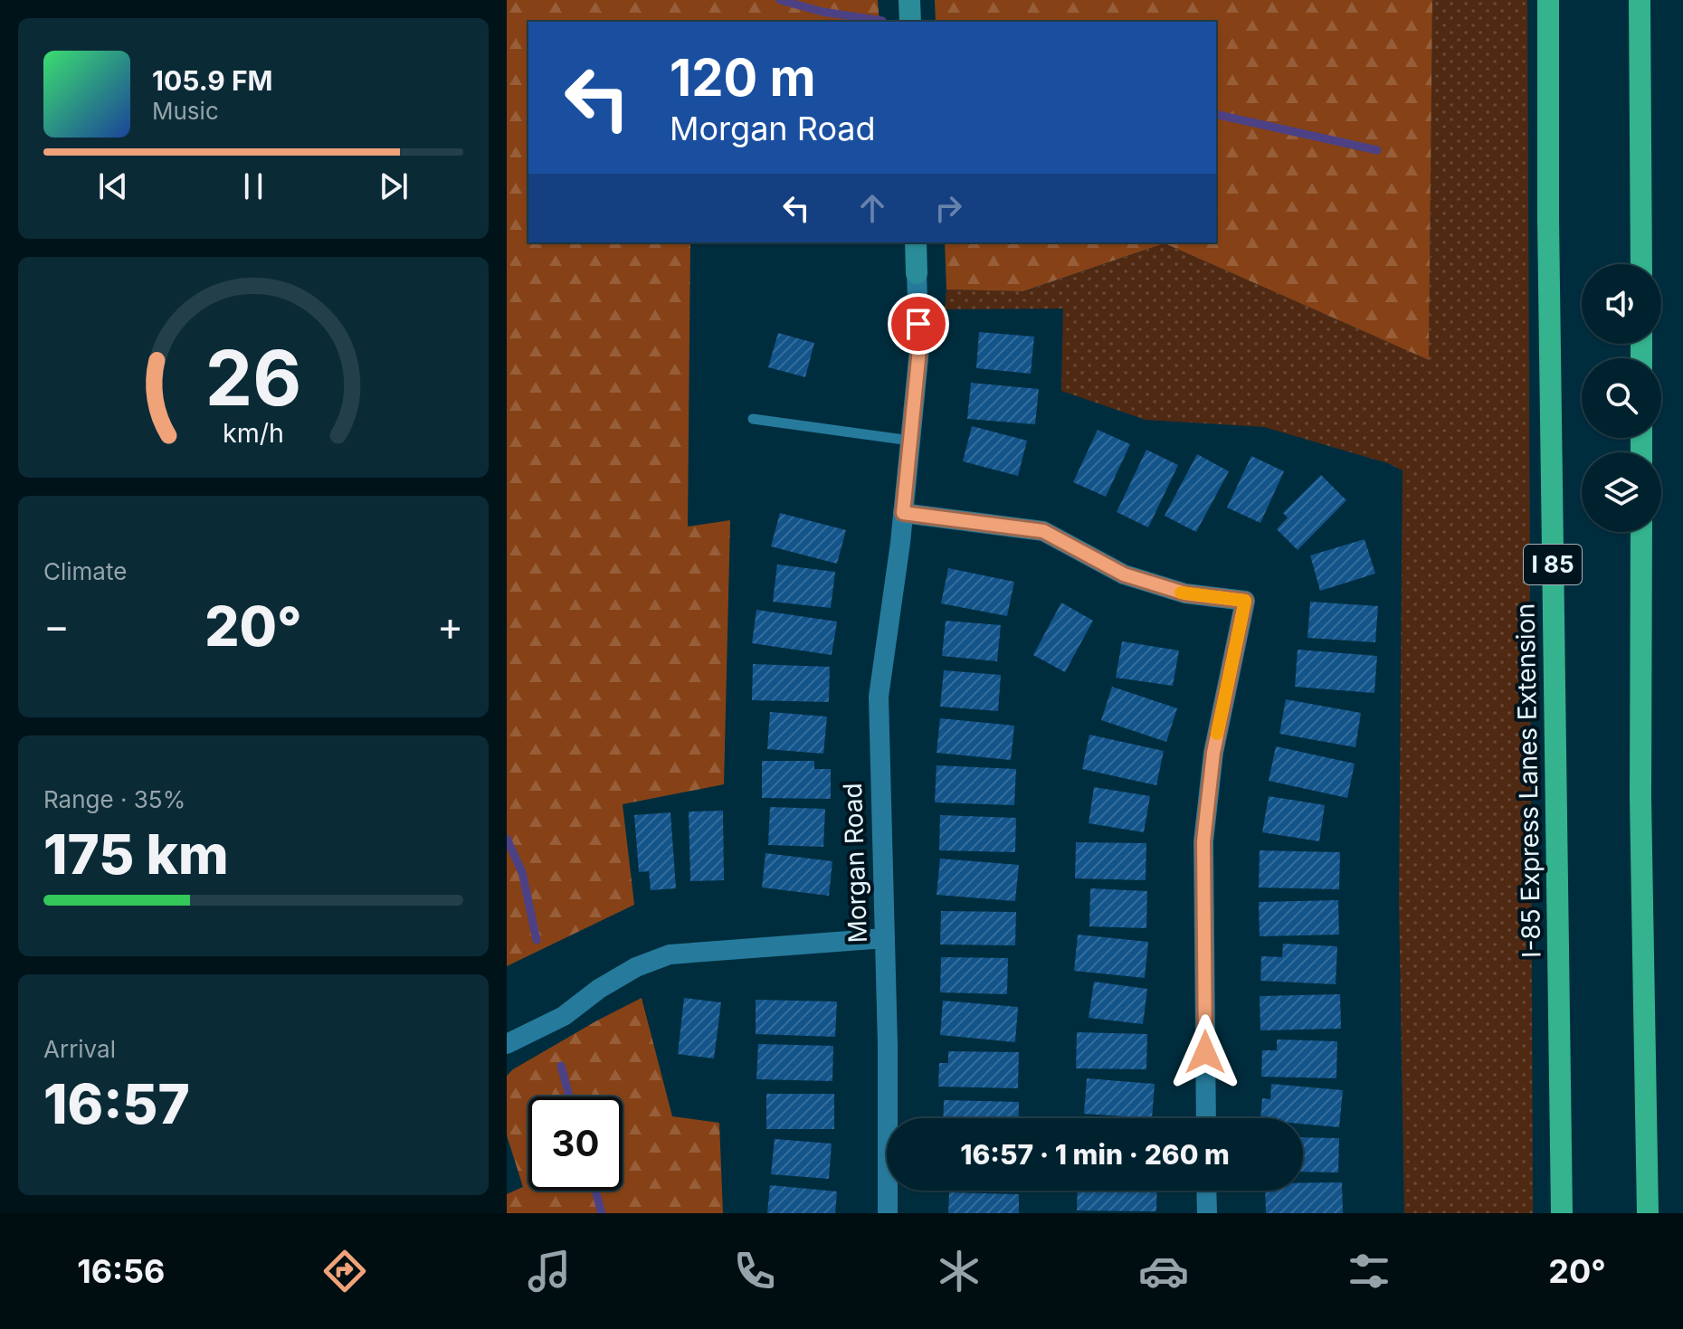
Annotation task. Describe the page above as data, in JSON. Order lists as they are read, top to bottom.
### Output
{
  "streets": {
    "highway": ["I 85", "I-85 Express Lanes Extension"],
    "street": ["Morgan Road"]
  },
  "page": {
    "turn": ["120 m", "Morgan Road"],
    "song": ["105.9 FM", "Music"],
    "tile": [
      "Climate",
      ["Range · 35%", "175 km"],
      ["Arrival", "16:57"]
    ],
    "heat": ["−", "20°", "+"],
    "limit": "30",
    "trip": "16:57 · 1 min · 260 m",
    "tabs": ["16:56", "20°"],
    "gauge": ["26", "km/h"]
  }
}
